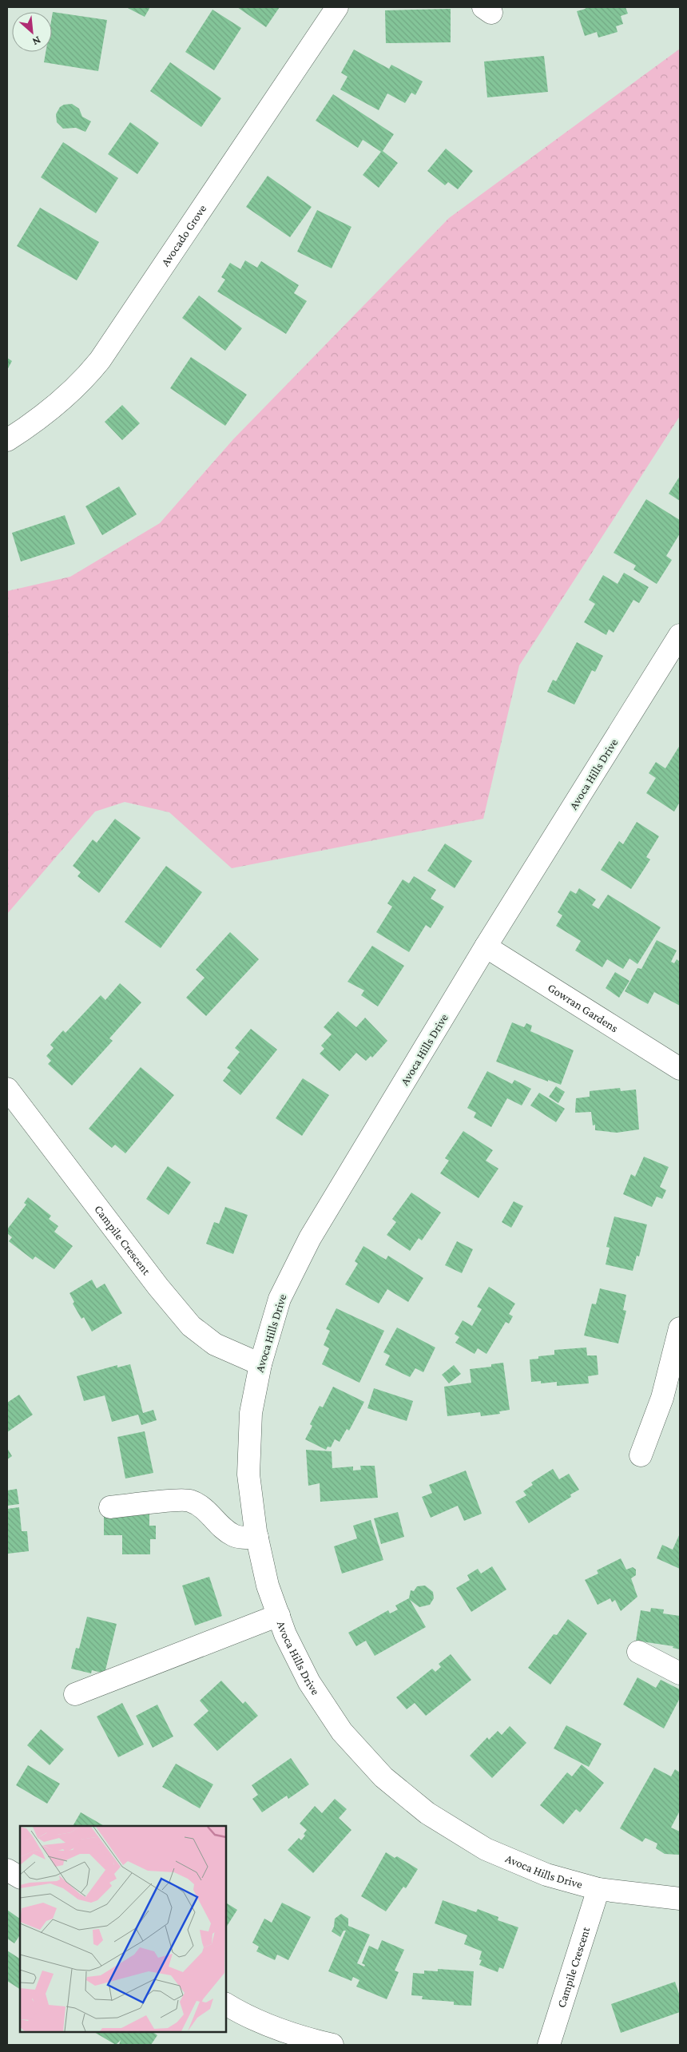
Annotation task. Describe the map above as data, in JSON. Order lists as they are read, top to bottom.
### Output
{
  "streets": {
    "street": [
      "Avocado Grove",
      "Avoca Hills Drive",
      "Gowran Gardens",
      "Campile Crescent"
    ]
  },
  "crossings": [
    ["Avoca Hills Drive", "Gowran Gardens"],
    ["Avoca Hills Drive", "Campile Crescent"]
  ],
  "north": "bottom right"
}
